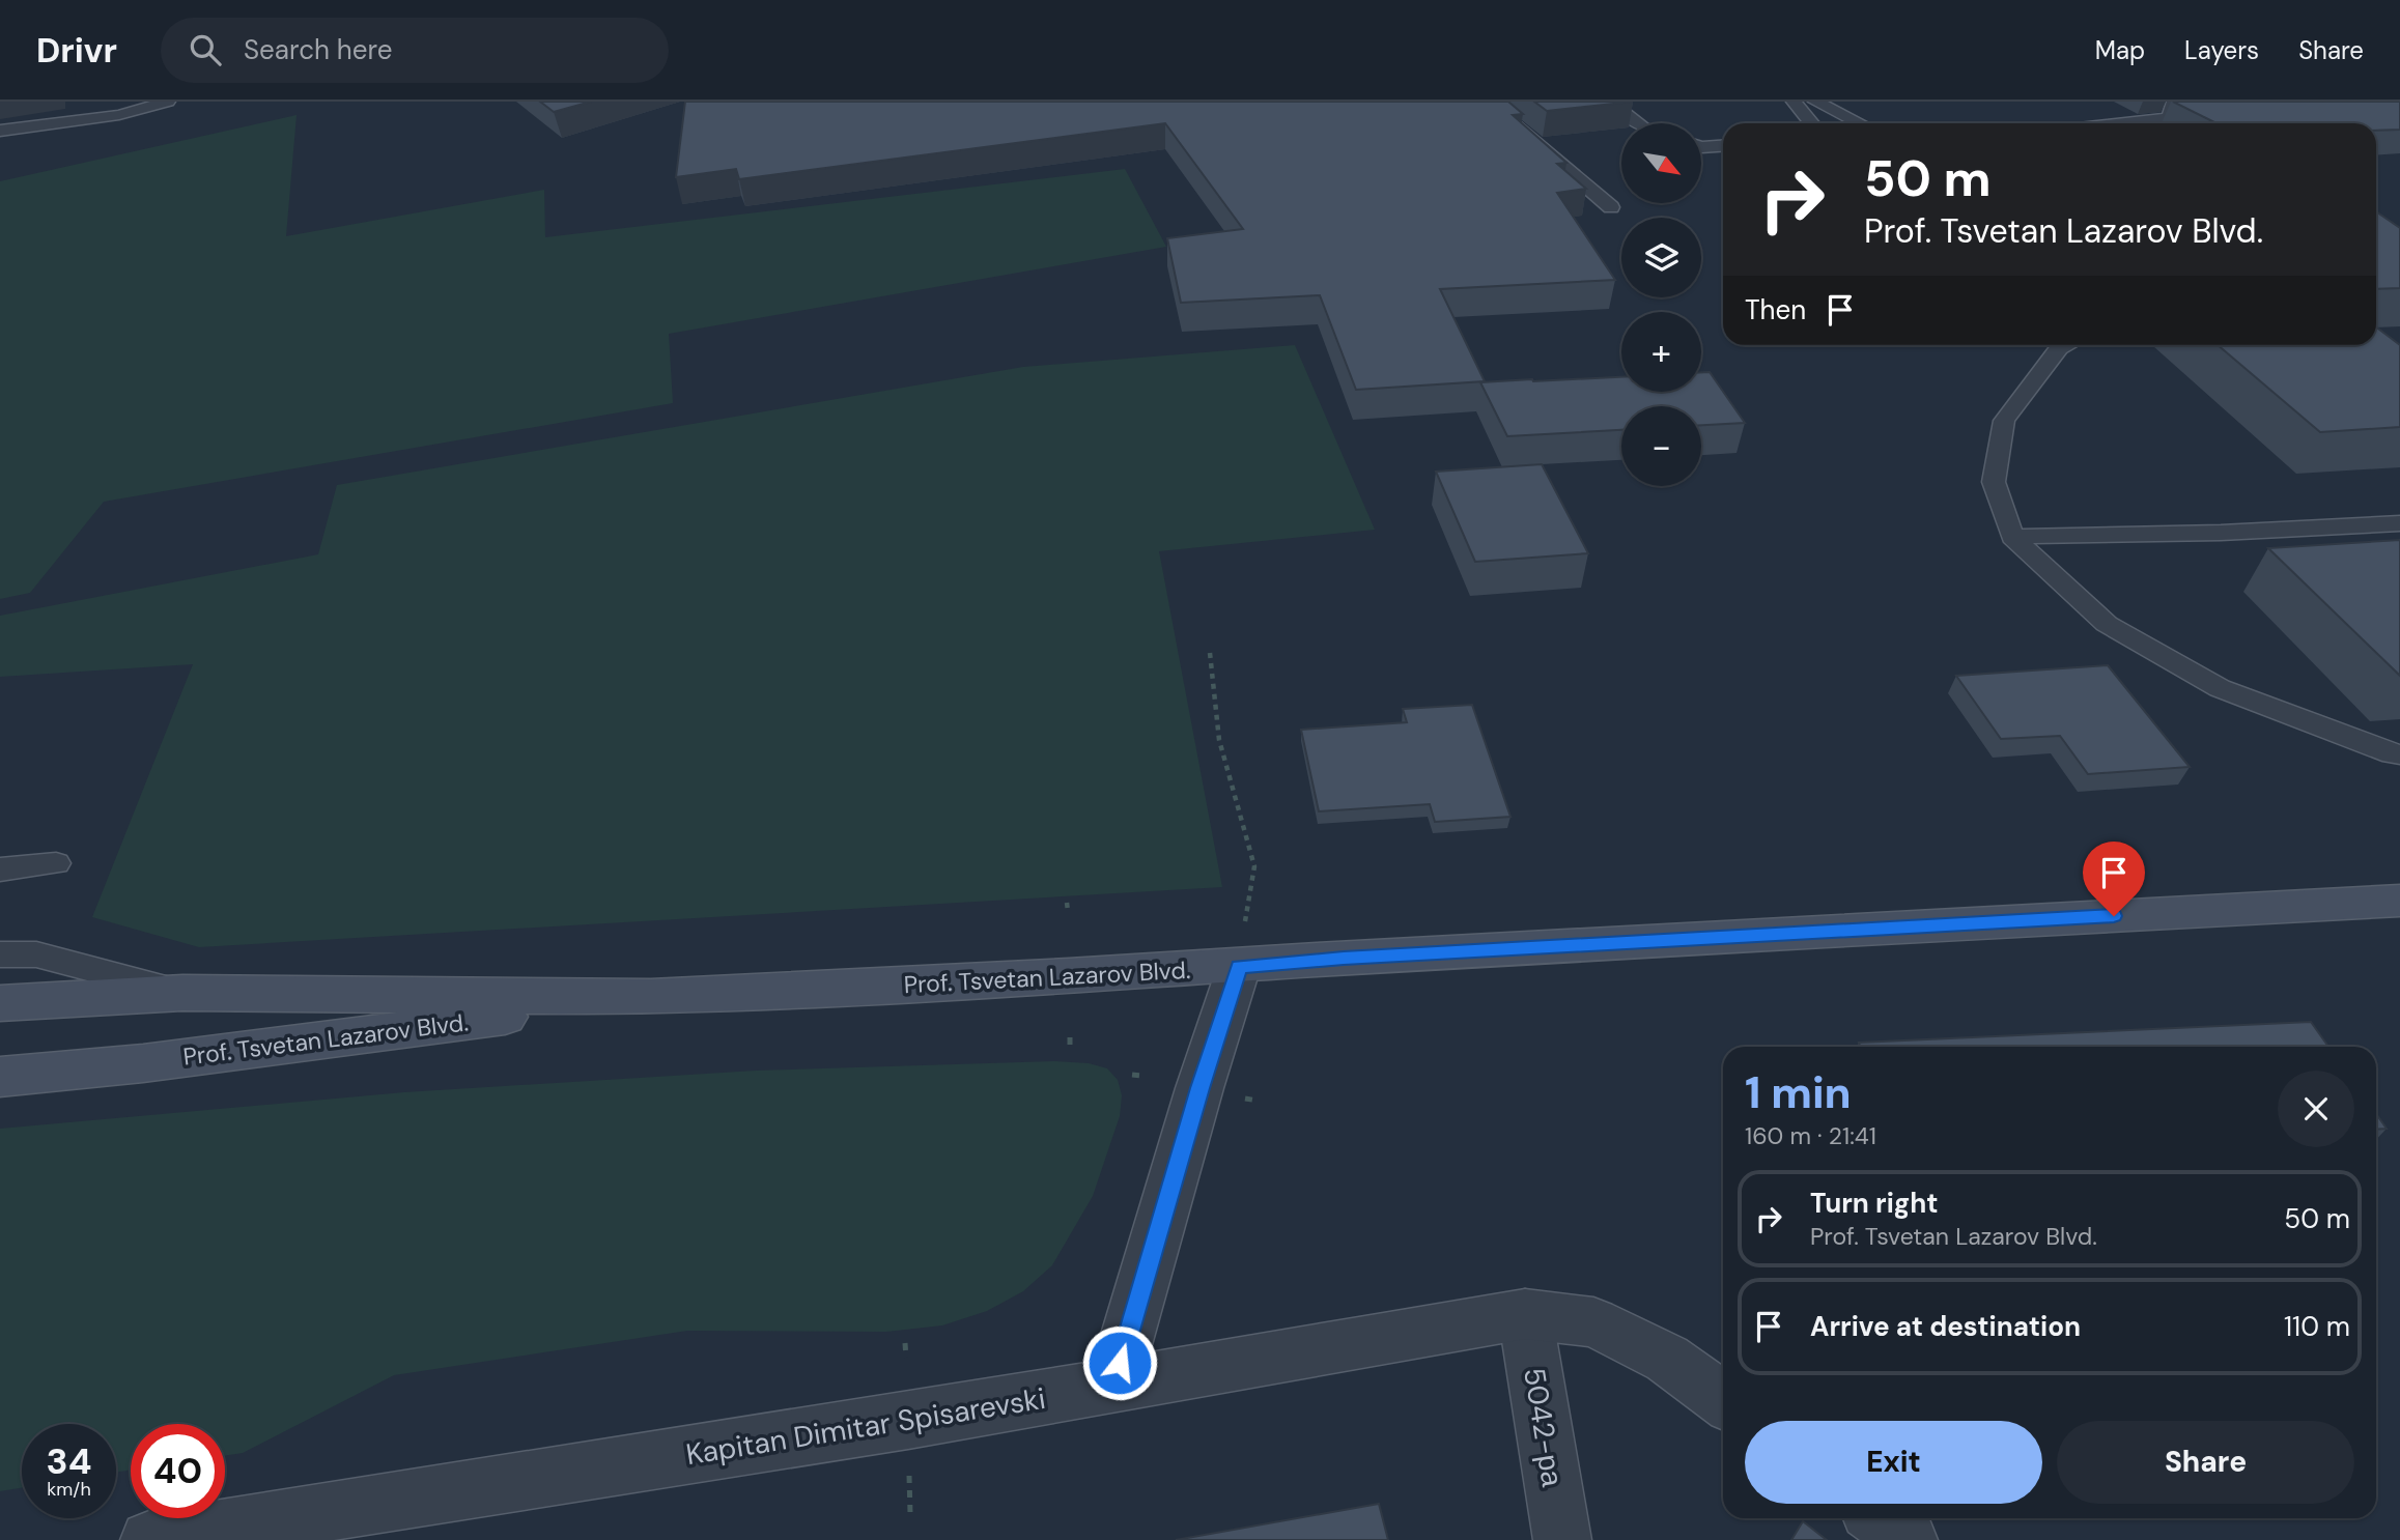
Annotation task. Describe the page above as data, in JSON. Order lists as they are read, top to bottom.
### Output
{
  "streets": {
    "main road": ["Prof. Tsvetan Lazarov Blvd."],
    "street": ["Kapitan Dimitar Spisarevski", "5042-ра"]
  },
  "crossings": [
    ["Kapitan Dimitar Spisarevski", "5042-ра"]
  ],
  "north": "bottom right",
  "page": {
    "header": "Drivr",
    "search": "Search here",
    "nav": ["Map", "Layers", "Share"],
    "map_buttons": ["+", "−"],
    "turn": ["50 m", "Prof. Tsvetan Lazarov Blvd."],
    "then": "Then",
    "heading": ["1 min", "160 m · 21:41"],
    "list": [
      {
        "name": "Turn right",
        "note": "Prof. Tsvetan Lazarov Blvd.",
        "value": "50 m"
      },
      {
        "name": "Arrive at destination",
        "value": "110 m"
      }
    ],
    "buttons": ["Exit", "Share"],
    "speed": "34 km/h",
    "limit": "40"
  }
}
